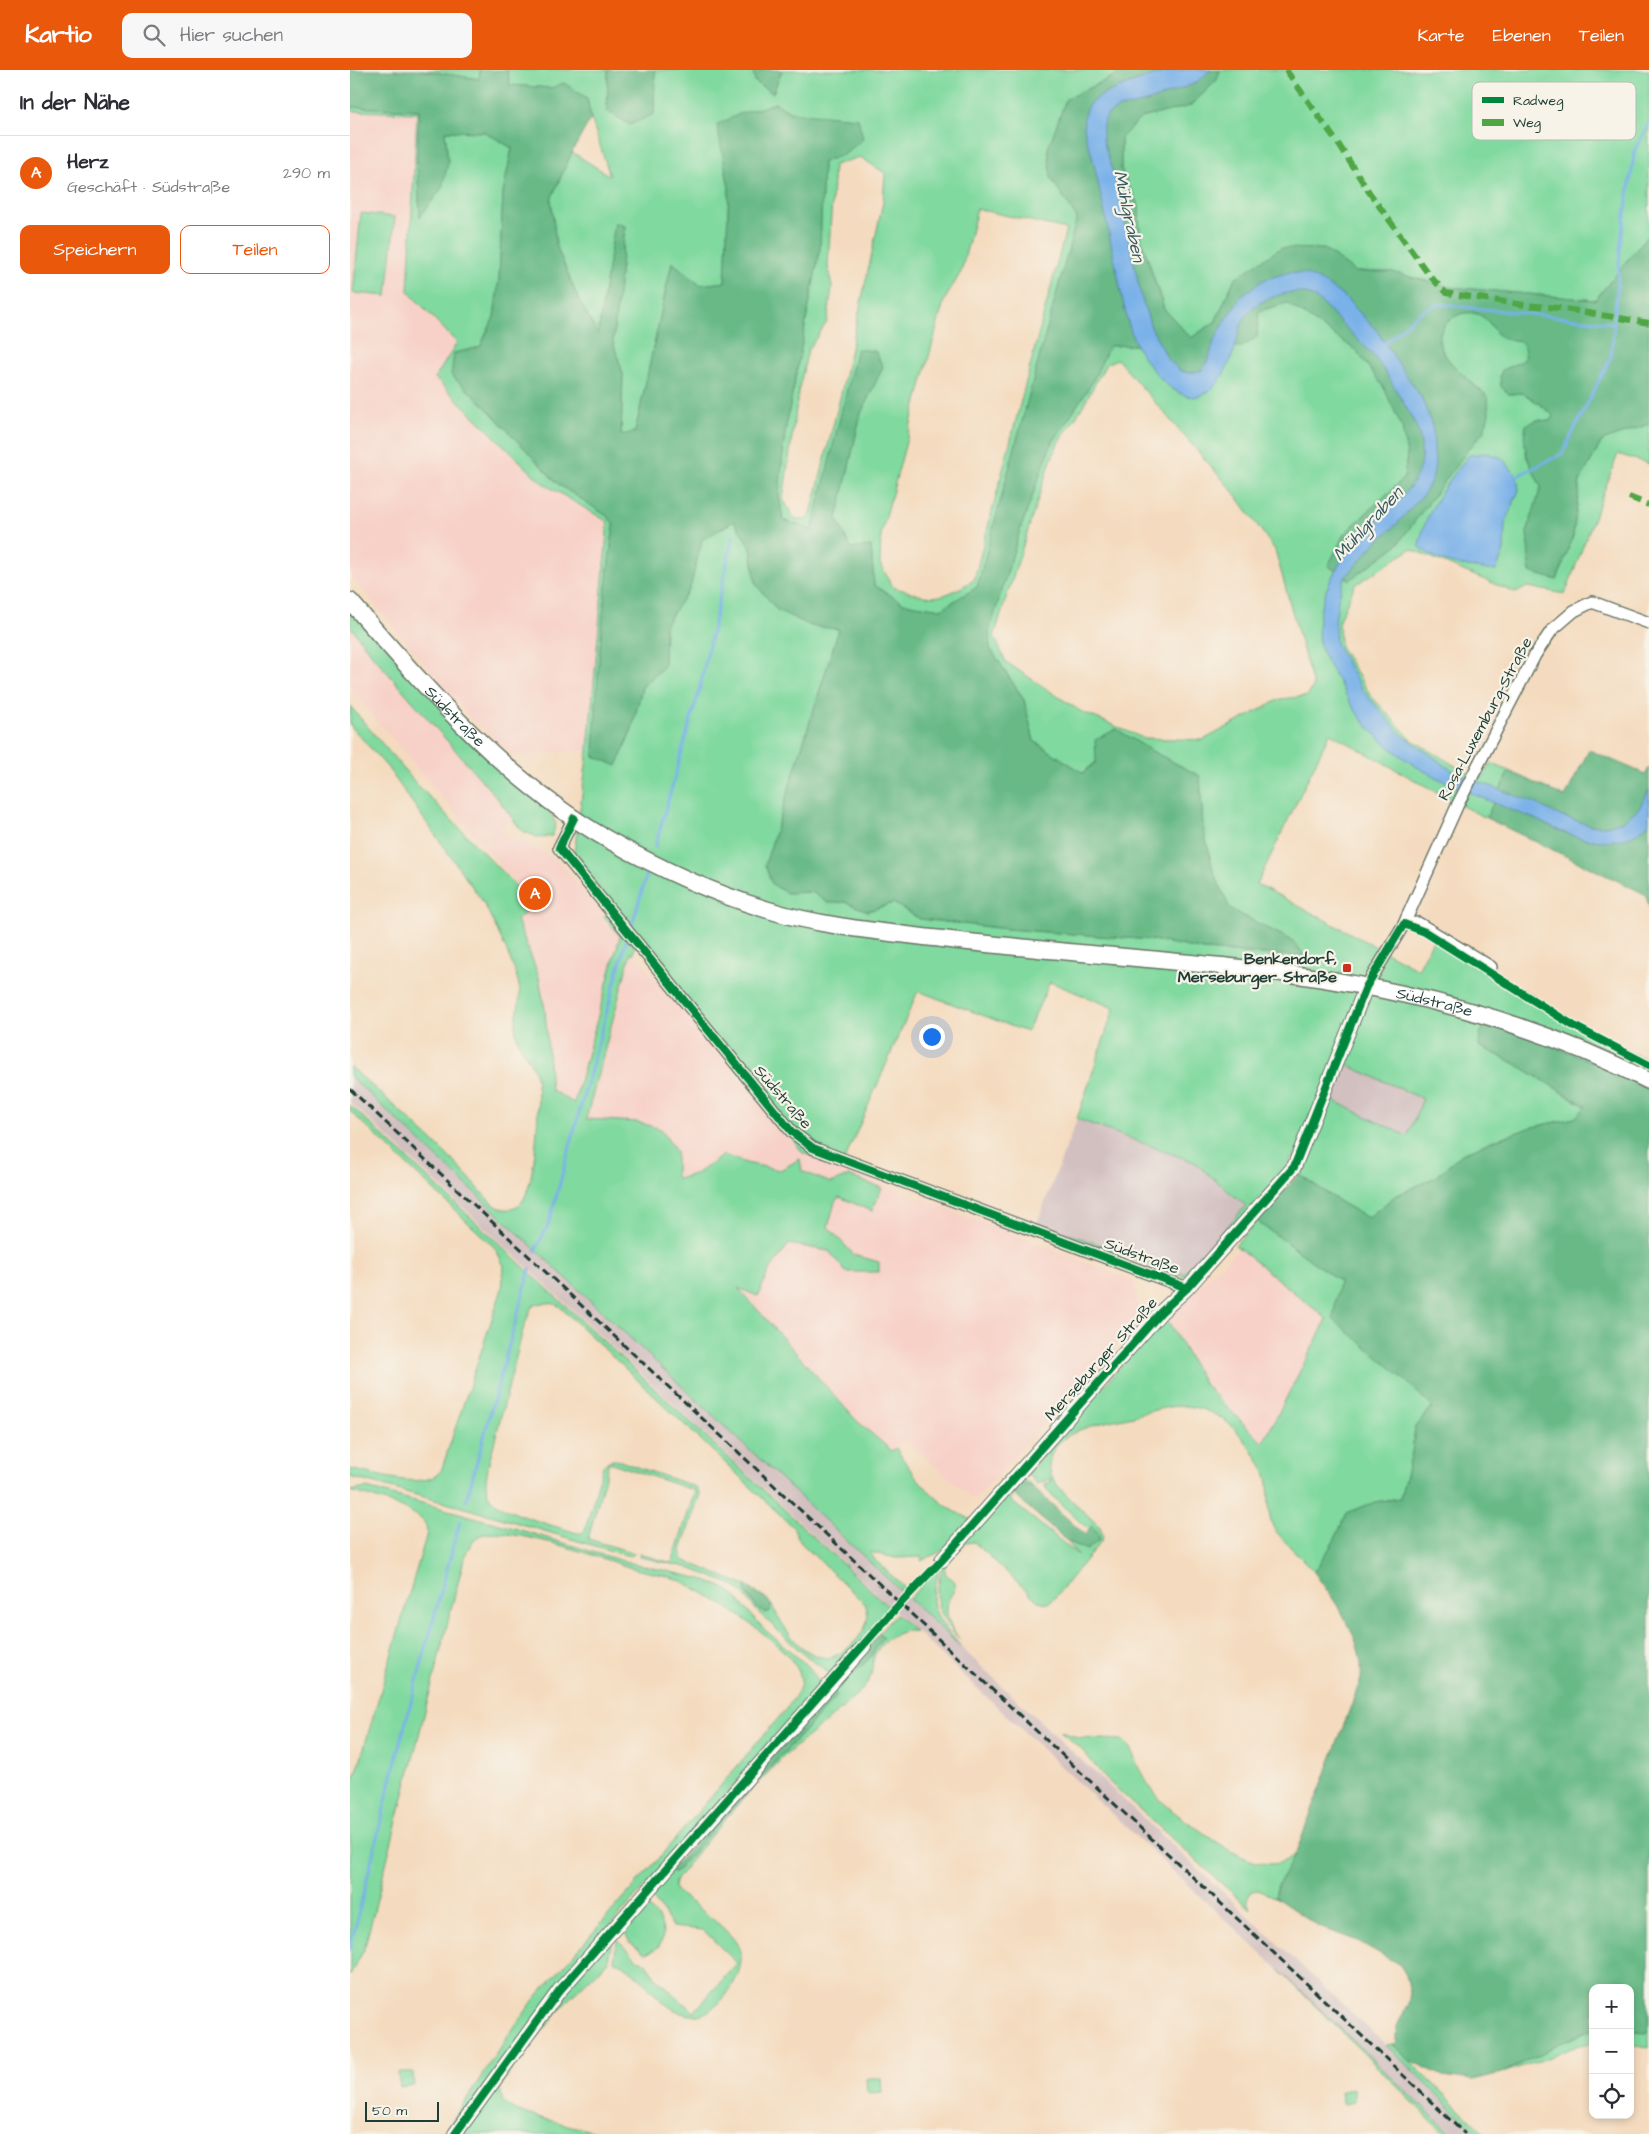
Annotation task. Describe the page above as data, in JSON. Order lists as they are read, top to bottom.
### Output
{
  "streets": {
    "main road": ["Südstraße"],
    "street": ["Rosa-Luxemburg-Straße", "Merseburger Straße"]
  },
  "crossings": [
    ["Südstraße", "Rosa-Luxemburg-Straße"],
    ["Südstraße", "Merseburger Straße"],
    ["Rosa-Luxemburg-Straße", "Merseburger Straße"]
  ],
  "water": ["Mühlgraben"],
  "places": {
    "transit": ["Benkendorf, Merseburger Straße"]
  },
  "legend": ["Radweg", "Weg"],
  "scale_bar": "50 m",
  "page": {
    "header": "Kartio",
    "search": "Hier suchen",
    "nav": ["Karte", "Ebenen", "Teilen"],
    "heading": "In der Nähe",
    "list": [
      {
        "mark": "A",
        "name": "Herz",
        "note": "Geschäft · Südstraße",
        "value": "290 m"
      }
    ],
    "buttons": ["Speichern", "Teilen"],
    "pins": "A",
    "map_buttons": ["+", "−"],
    "scale": "50 m"
  }
}
